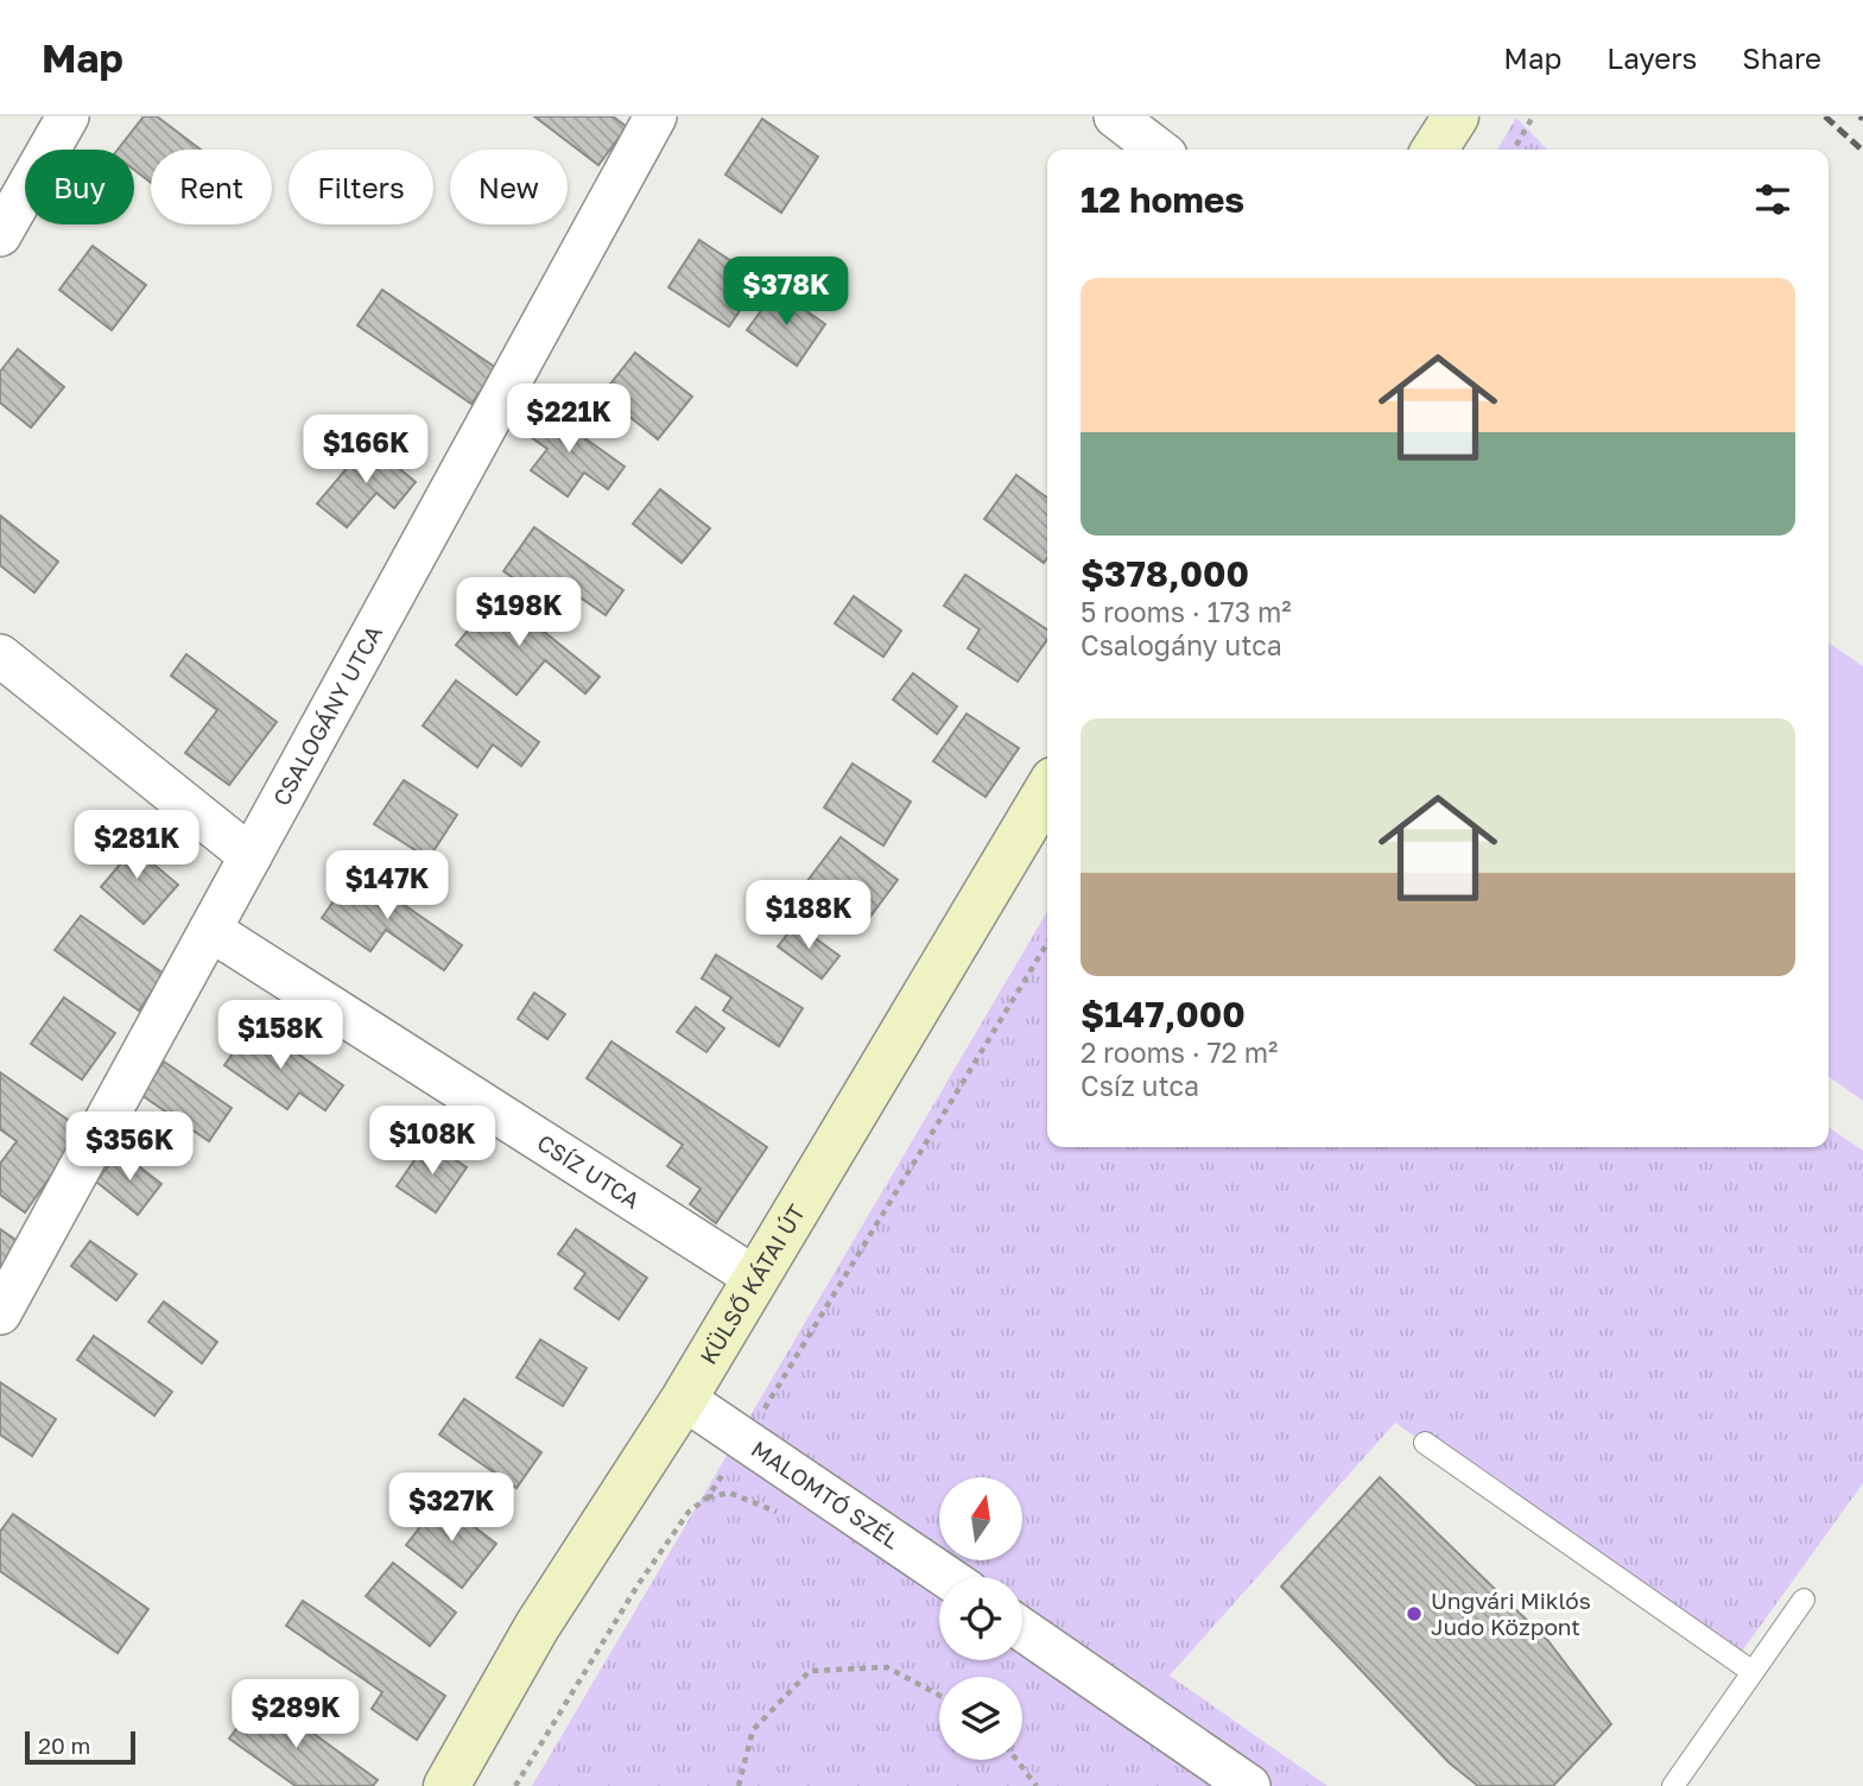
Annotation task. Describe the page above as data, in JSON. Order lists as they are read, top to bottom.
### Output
{
  "streets": {
    "main road": ["KÜLSŐ KÁTAI ÚT"],
    "street": ["CSALOGÁNY UTCA", "CSÍZ UTCA", "MALOMTÓ SZÉL"]
  },
  "crossings": [
    ["CSALOGÁNY UTCA", "CSÍZ UTCA"],
    ["CSÍZ UTCA", "KÜLSŐ KÁTAI ÚT"],
    ["KÜLSŐ KÁTAI ÚT", "MALOMTÓ SZÉL"]
  ],
  "places": ["Ungvári Miklós Judo Központ"],
  "scale_bar": "20 m",
  "north": "top",
  "page": {
    "header": "Map",
    "nav": ["Map", "Layers", "Share"],
    "chip": [
      "Buy",
      "Rent",
      "Filters",
      "New"
    ],
    "heading": "12 homes",
    "list": [
      {
        "name": "$378,000",
        "note": "5 rooms · 173 m² · Csalogány utca"
      },
      {
        "name": "$147,000",
        "note": "2 rooms · 72 m² · Csíz utca"
      }
    ],
    "price": [
      "$378K",
      "$221K",
      "$166K",
      "$198K",
      "$281K",
      "$147K",
      "$188K",
      "$158K",
      "$108K",
      "$356K",
      "$327K",
      "$289K"
    ],
    "scale": "20 m"
  }
}
